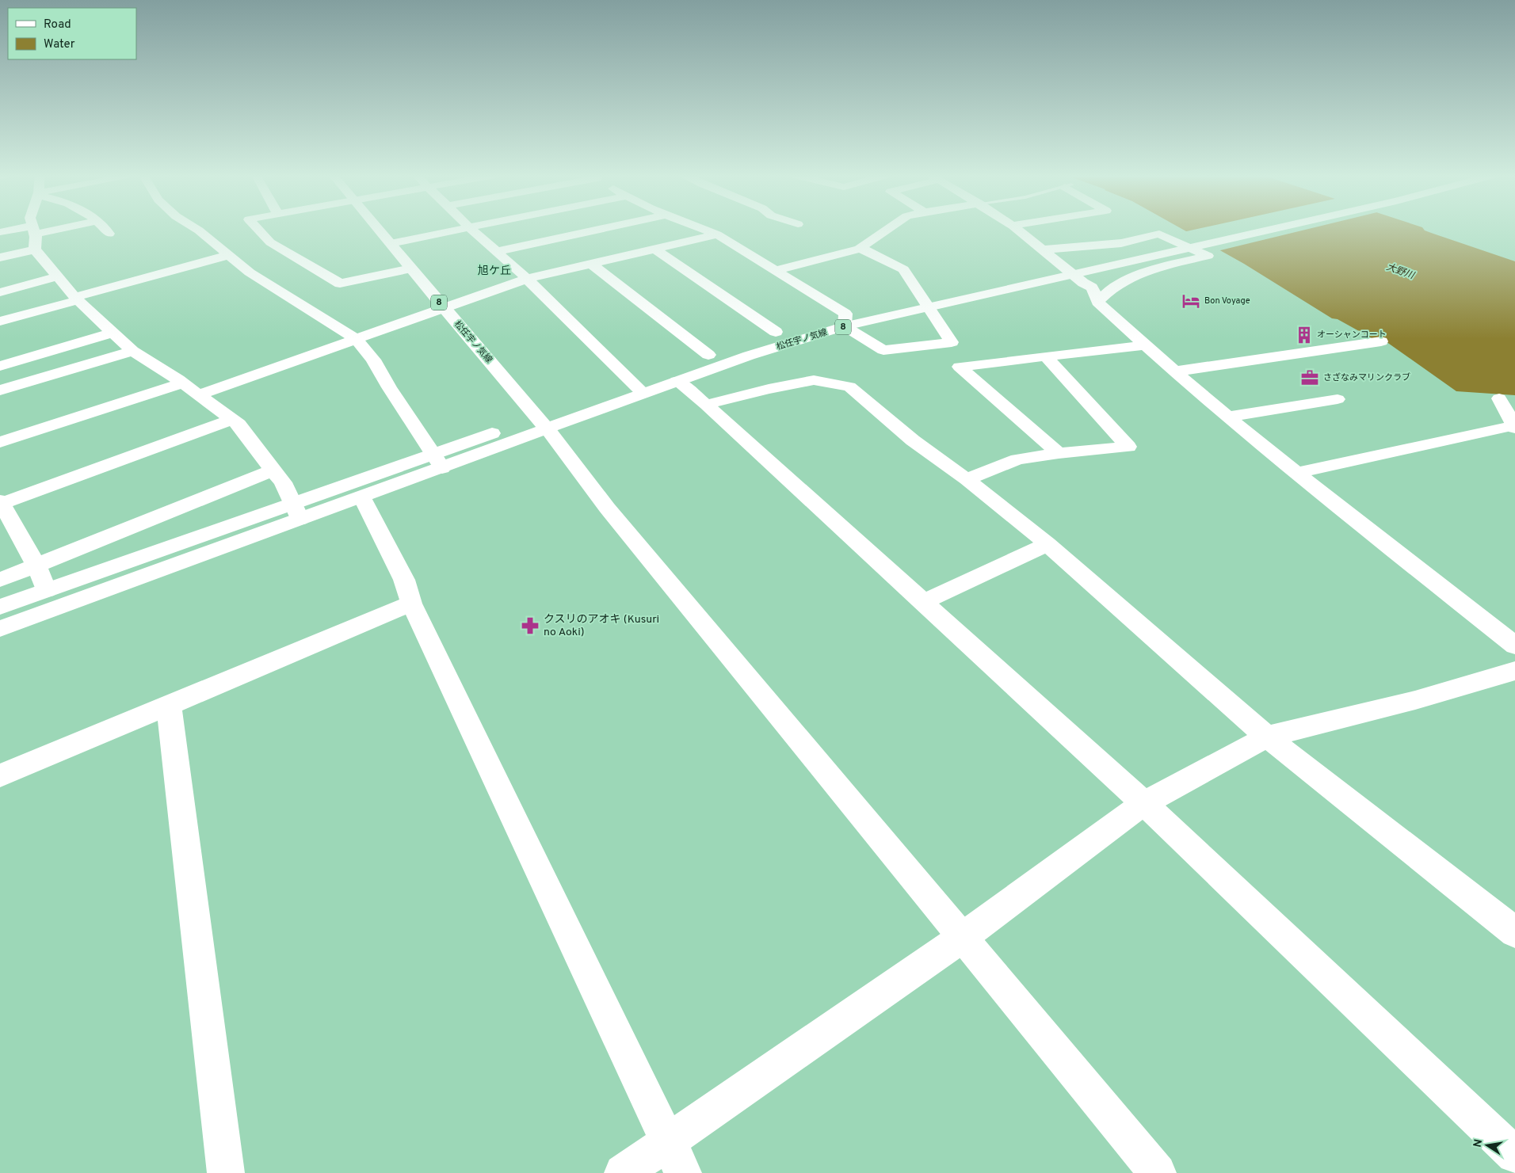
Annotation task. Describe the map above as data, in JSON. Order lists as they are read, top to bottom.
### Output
{
  "streets": {
    "street": ["8", "松任宇ノ気線"]
  },
  "districts": ["旭ケ丘"],
  "water": ["大野川"],
  "places": {
    "hotel": ["Bon Voyage"],
    "building": ["オーシャンコート"],
    "office": ["さざなみマリンクラブ"],
    "pharmacy": ["クスリのアオキ (Kusuri no Aoki)"]
  },
  "legend": ["Road", "Water"],
  "north": "left"
}
